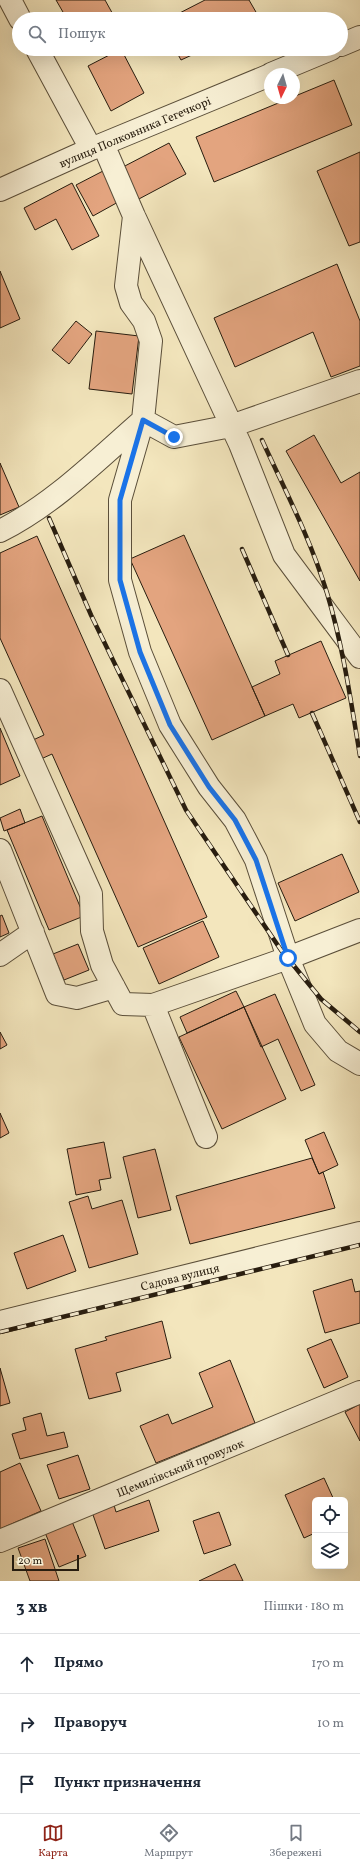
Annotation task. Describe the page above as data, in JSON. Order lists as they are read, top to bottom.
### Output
{
  "streets": {
    "street": ["вулиця Полковника Гегечкорі", "Садова вулиця", "Щемилівський провулок"]
  },
  "scale_bar": "20 m",
  "north": "bottom",
  "page": {
    "search": "Пошук",
    "scale": "20 m",
    "heading": ["3 хв", "Пішки · 180 m"],
    "list": [
      ["Прямо", "170 m"],
      ["Праворуч", "10 m"],
      "Пункт призначення"
    ],
    "nav": ["Карта", "Маршрут", "Збережені"]
  }
}
